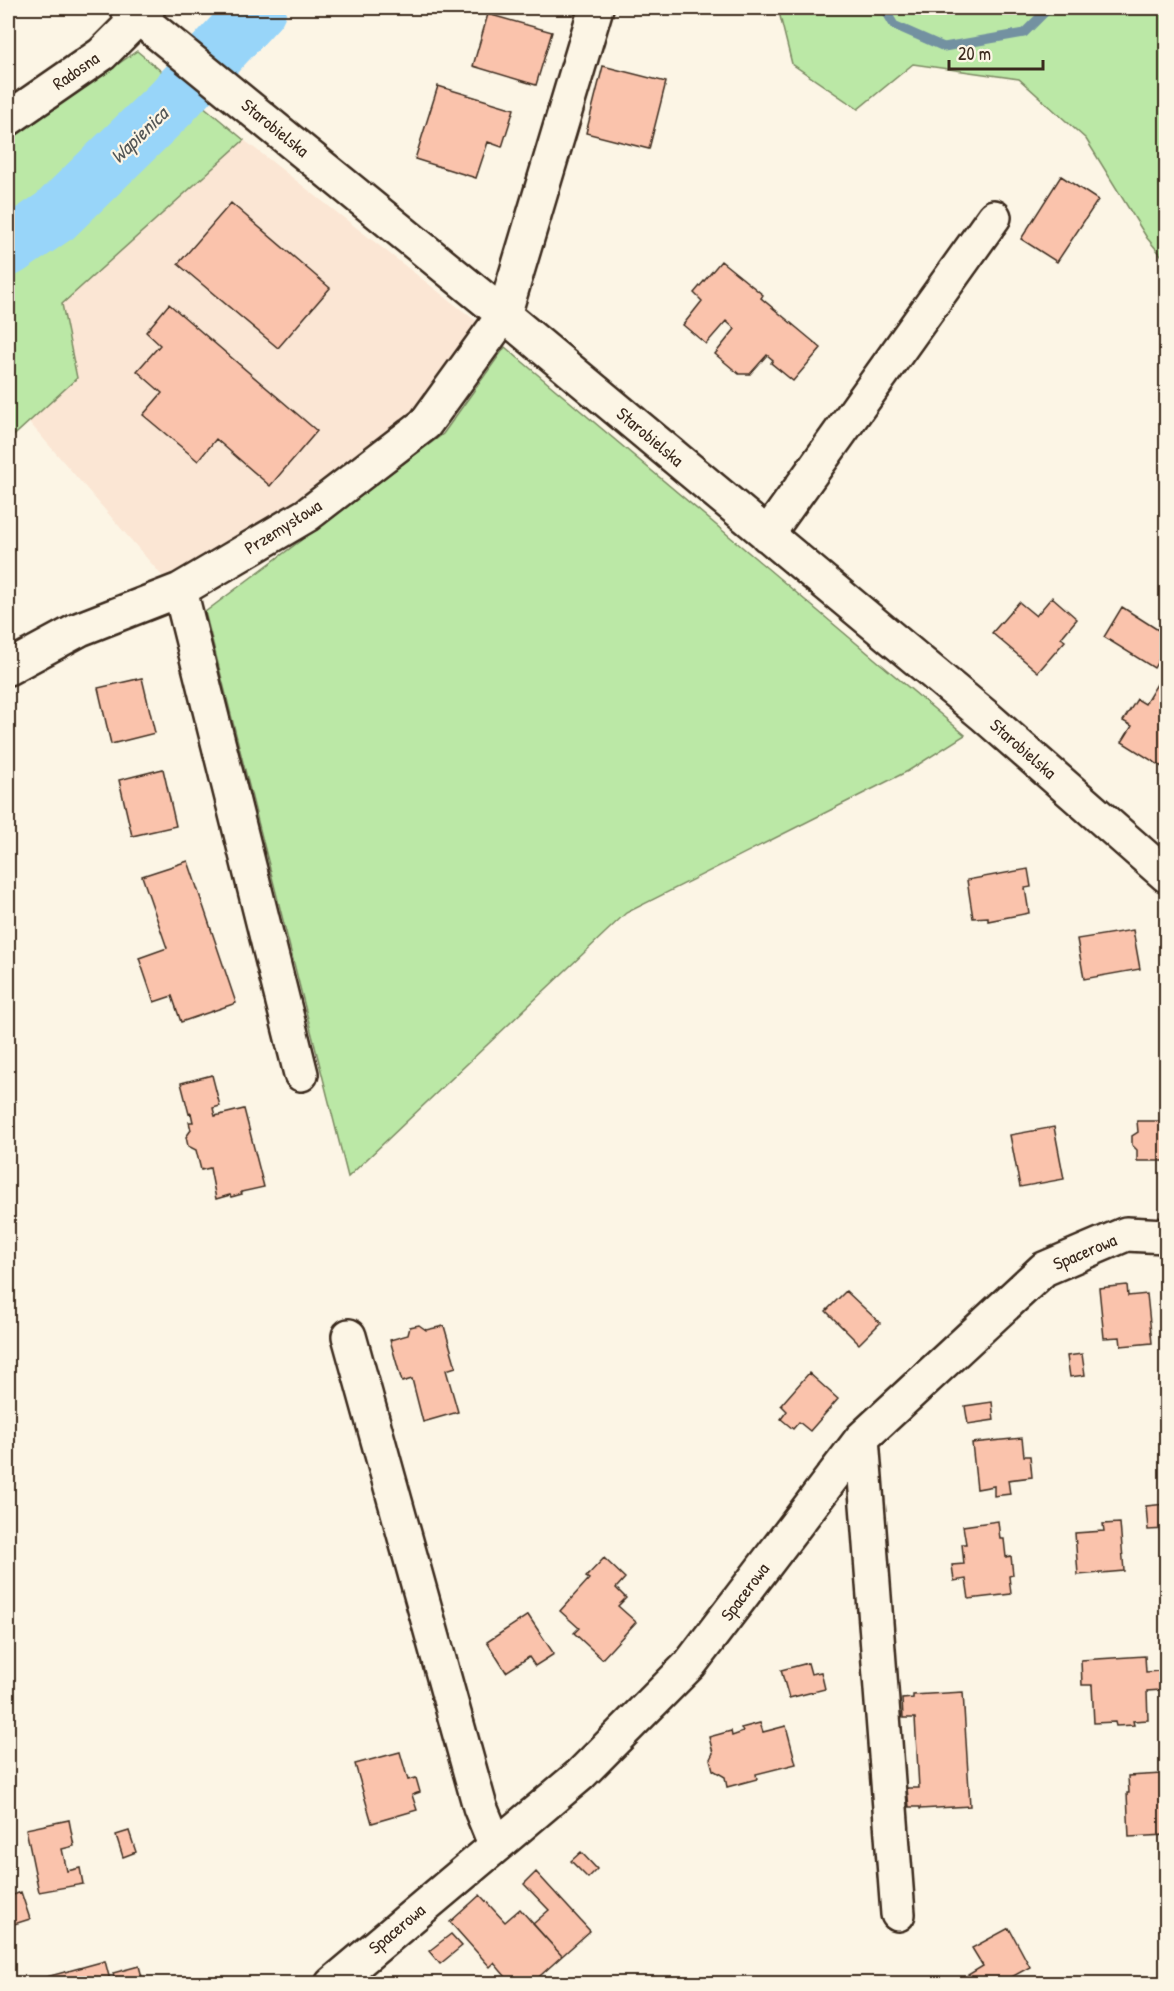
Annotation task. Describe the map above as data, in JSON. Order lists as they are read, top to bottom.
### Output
{
  "streets": {
    "street": [
      "Radosna",
      "Starobielska",
      "Przemysłowa",
      "Spacerowa"
    ]
  },
  "crossings": [
    ["Radosna", "Starobielska"],
    ["Starobielska", "Przemysłowa"]
  ],
  "water": ["Wapienica"],
  "scale_bar": "20 m"
}
